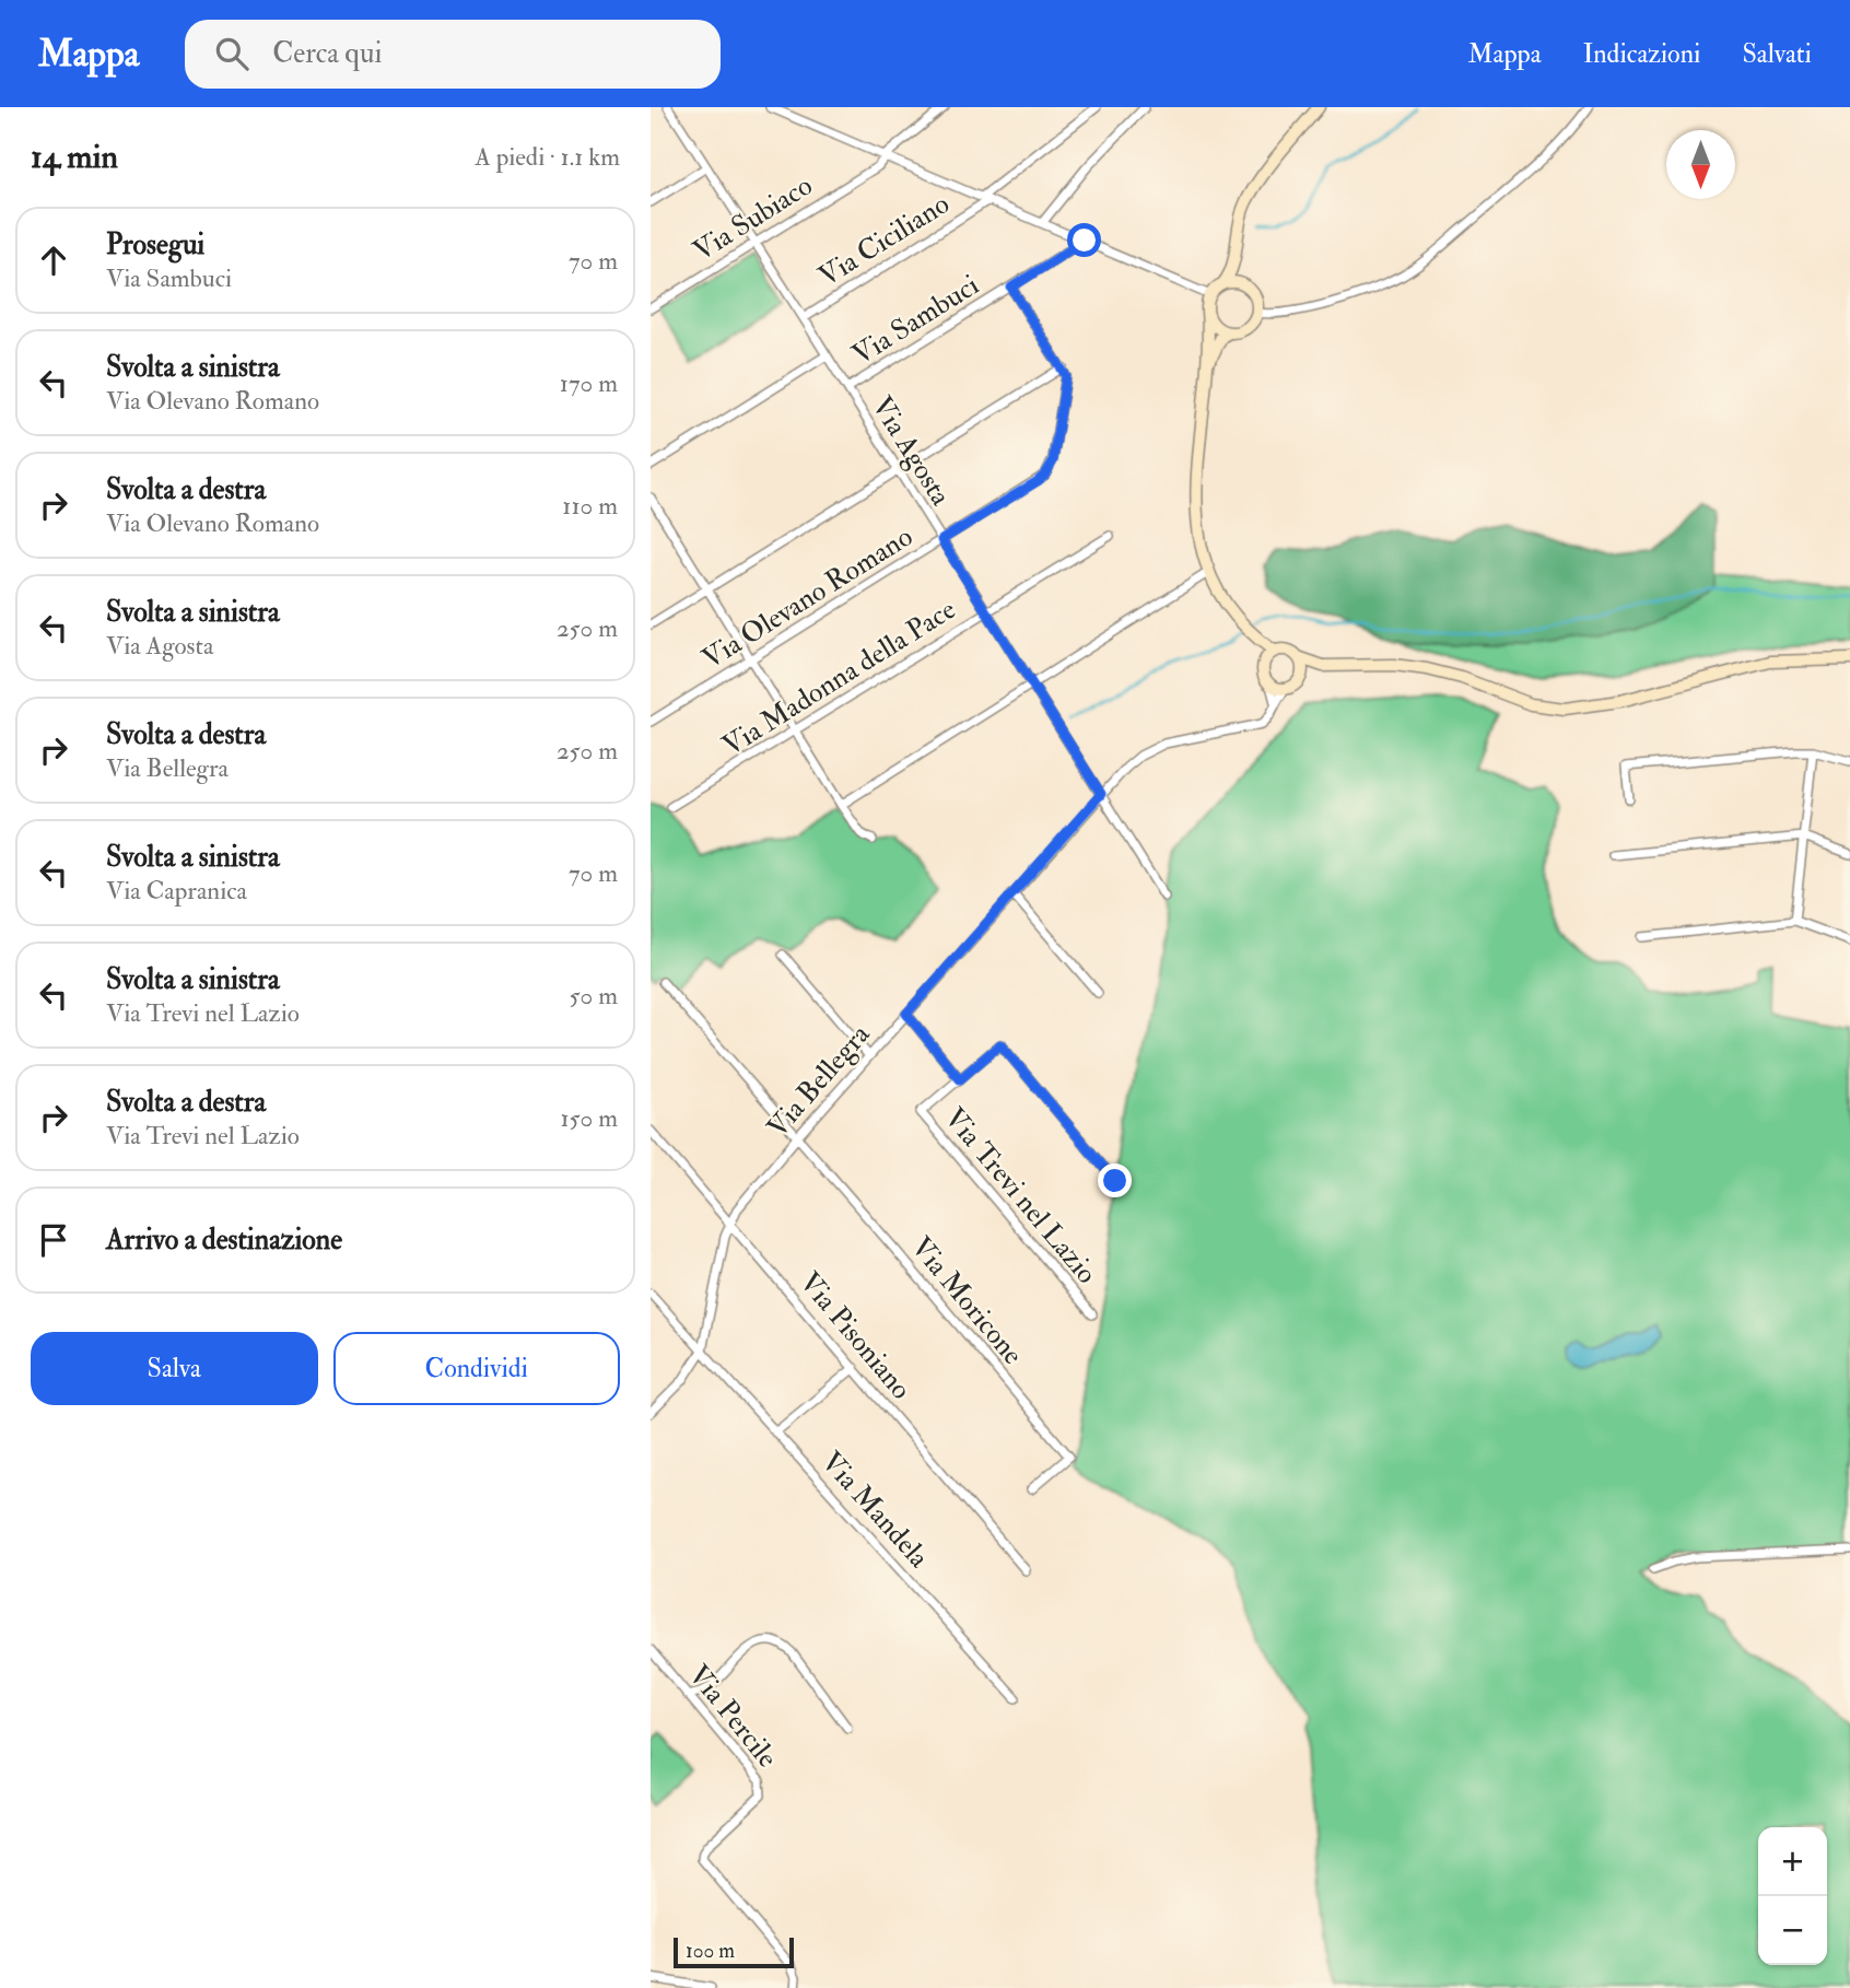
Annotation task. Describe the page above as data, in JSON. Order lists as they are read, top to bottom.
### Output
{
  "streets": {
    "street": [
      "Via Subiaco",
      "Via Ciciliano",
      "Via Sambuci",
      "Via Agosta",
      "Via Olevano Romano",
      "Via Madonna della Pace",
      "Via Bellegra",
      "Via Trevi nel Lazio",
      "Via Moricone",
      "Via Pisoniano",
      "Via Mandela",
      "Via Percile"
    ]
  },
  "crossings": [
    ["Via Subiaco", "Via Agosta"],
    ["Via Ciciliano", "Via Agosta"],
    ["Via Sambuci", "Via Agosta"],
    ["Via Agosta", "Via Olevano Romano"],
    ["Via Agosta", "Via Madonna della Pace"],
    ["Via Agosta", "Via Bellegra"],
    ["Via Bellegra", "Via Moricone"],
    ["Via Bellegra", "Via Pisoniano"],
    ["Via Bellegra", "Via Mandela"]
  ],
  "scale_bar": "100 m",
  "north": "bottom",
  "page": {
    "header": "Mappa",
    "search": "Cerca qui",
    "nav": ["Mappa", "Indicazioni", "Salvati"],
    "heading": ["14 min", "A piedi · 1.1 km"],
    "list": [
      ["Prosegui", "Via Sambuci", "70 m"],
      ["Svolta a sinistra", "Via Olevano Romano", "170 m"],
      ["Svolta a destra", "Via Olevano Romano", "110 m"],
      ["Svolta a sinistra", "Via Agosta", "250 m"],
      ["Svolta a destra", "Via Bellegra", "250 m"],
      ["Svolta a sinistra", "Via Capranica", "70 m"],
      ["Svolta a sinistra", "Via Trevi nel Lazio", "50 m"],
      ["Svolta a destra", "Via Trevi nel Lazio", "150 m"],
      "Arrivo a destinazione"
    ],
    "buttons": ["Salva", "Condividi"],
    "map_buttons": ["+", "−"],
    "scale": "100 m"
  }
}
